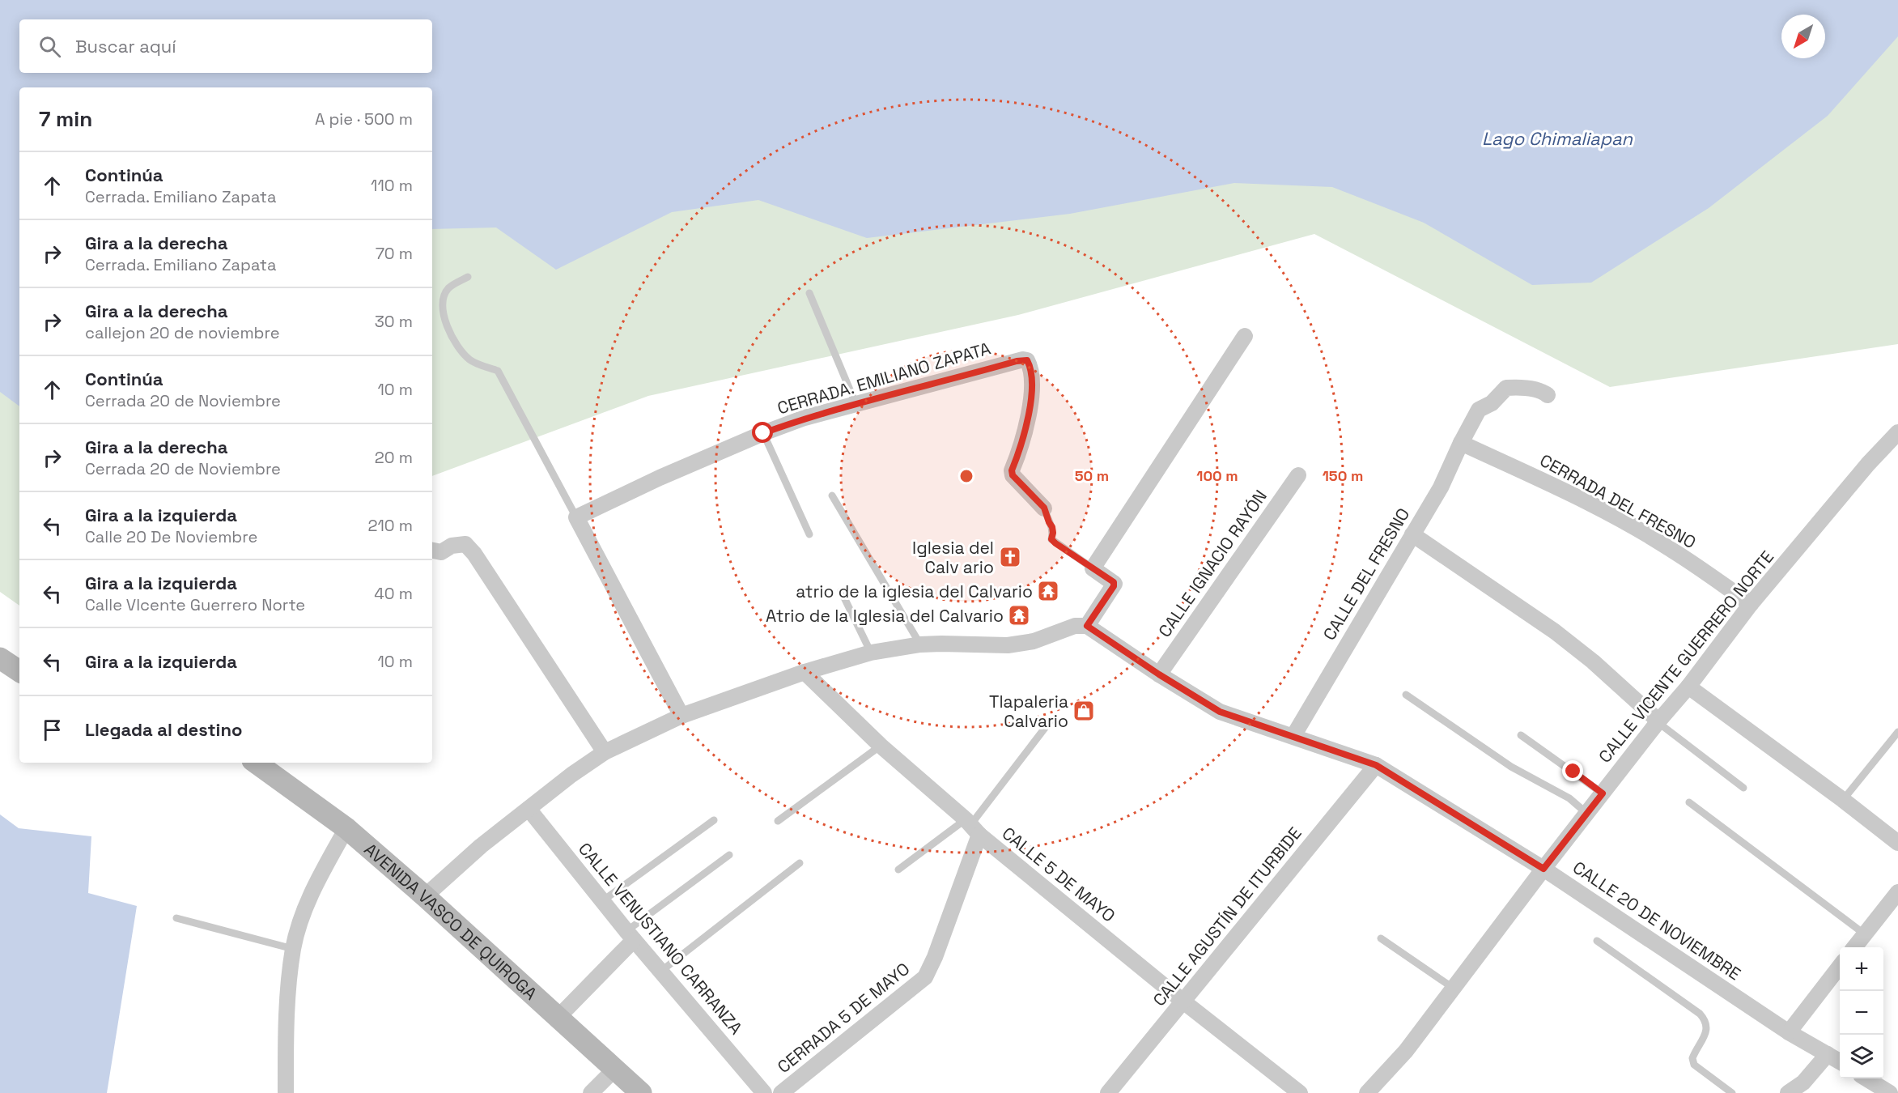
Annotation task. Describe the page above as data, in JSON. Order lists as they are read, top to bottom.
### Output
{
  "streets": {
    "street": [
      "CERRADA. EMILIANO ZAPATA",
      "CERRADA DEL FRESNO",
      "CALLE IGNACIO RAYÓN",
      "CALLE DEL FRESNO",
      "CALLE VICENTE GUERRERO NORTE",
      "CALLE 5 DE MAYO",
      "CALLE AGUSTÍN DE ITURBIDE",
      "CALLE 20 DE NOVIEMBRE",
      "AVENIDA VASCO DE QUIROGA",
      "CALLE VENUSTIANO CARRANZA",
      "CERRADA 5 DE MAYO"
    ]
  },
  "crossings": [
    ["CERRADA DEL FRESNO", "CALLE DEL FRESNO"],
    ["CERRADA DEL FRESNO", "CALLE VICENTE GUERRERO NORTE"],
    ["CALLE IGNACIO RAYÓN", "CALLE 20 DE NOVIEMBRE"],
    ["CALLE DEL FRESNO", "CALLE 20 DE NOVIEMBRE"],
    ["CALLE VICENTE GUERRERO NORTE", "CALLE 20 DE NOVIEMBRE"],
    ["CALLE 5 DE MAYO", "CALLE AGUSTÍN DE ITURBIDE"],
    ["CALLE 5 DE MAYO", "CERRADA 5 DE MAYO"],
    ["CALLE AGUSTÍN DE ITURBIDE", "CALLE 20 DE NOVIEMBRE"]
  ],
  "water": ["Lago Chimaliapan"],
  "places": {
    "church": ["Iglesia del Calv ario"],
    "temple": ["atrio de la iglesia del Calvario", "Atrio de la Iglesia del Calvario"],
    "shop": ["Tlapaleria Calvario"]
  },
  "north": "bottom left",
  "page": {
    "search": "Buscar aquí",
    "heading": ["7 min", "A pie · 500 m"],
    "list": [
      ["Continúa", "Cerrada. Emiliano Zapata", "110 m"],
      ["Gira a la derecha", "Cerrada. Emiliano Zapata", "70 m"],
      ["Gira a la derecha", "callejon 20 de noviembre", "30 m"],
      ["Continúa", "Cerrada 20 de Noviembre", "10 m"],
      ["Gira a la derecha", "Cerrada 20 de Noviembre", "20 m"],
      ["Gira a la izquierda", "Calle 20 De Noviembre", "210 m"],
      ["Gira a la izquierda", "Calle VIcente Guerrero Norte", "40 m"],
      ["Gira a la izquierda", "10 m"],
      "Llegada al destino"
    ],
    "map_buttons": ["+", "−"]
  },
  "rings": ["50 m", "100 m", "150 m"]
}
